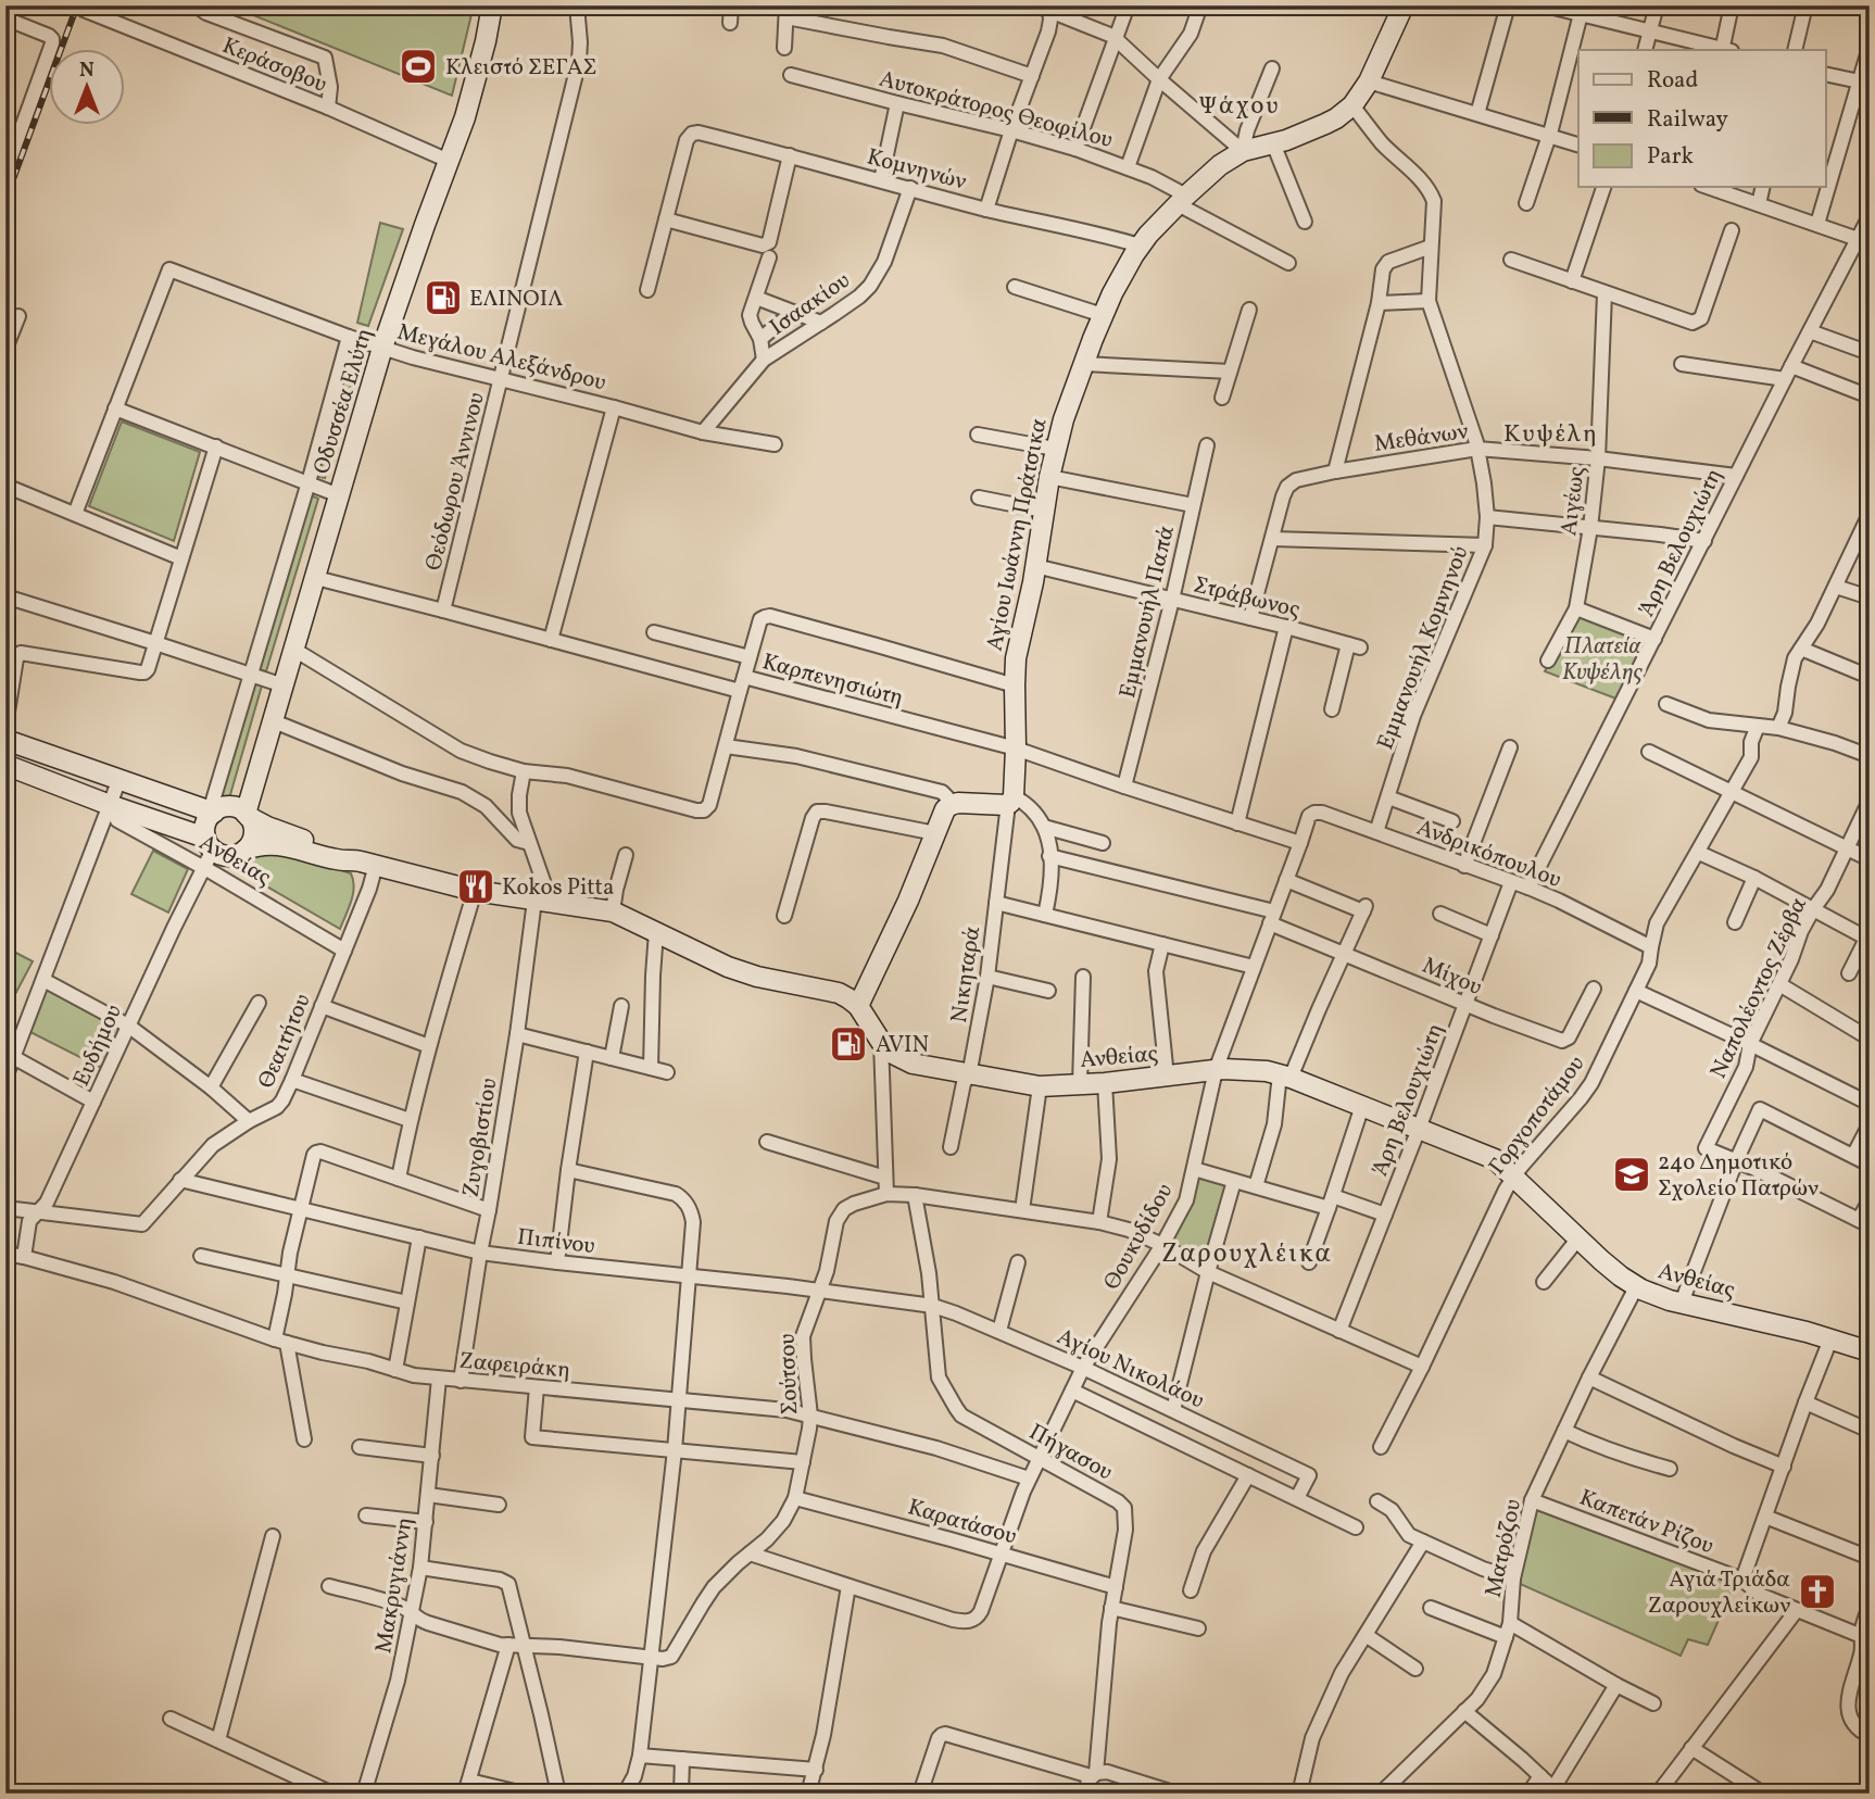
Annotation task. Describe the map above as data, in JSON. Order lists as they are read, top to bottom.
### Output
{
  "streets": {
    "main road": ["Οδυσσέα Ελύτη", "Αγίου Ιωάννη Πράτσικα", "Ανθείας"],
    "street": [
      "Κεράσοβου",
      "Αυτοκράτορος Θεοφίλου",
      "Κομνηνών",
      "Ισαακίου",
      "Μεγάλου Αλεξάνδρου",
      "Μεθάνων",
      "Θεόδωρου Άννινου",
      "Αιγέως",
      "Άρη Βελουχιώτη",
      "Στράβωνος",
      "Εμμανουήλ Παπά",
      "Εμμανουήλ Κομνηνού",
      "Καρπενησιώτη",
      "Ανδρικόπουλου",
      "Νικηταρά",
      "Μίχου",
      "Ναπολέοντος Ζέρβα",
      "Θεαιτήτου",
      "Ευδήμου",
      "Γοργοποτάμου",
      "Ζυγοβιστίου",
      "Θουκυδίδου",
      "Πιπίνου",
      "Ζαφειράκη",
      "Αγίου Νικολάου",
      "Σούτσου",
      "Πήγασου",
      "Καρατάσου",
      "Καπετάν Ρίζου",
      "Ματρόζου",
      "Μακρυγιάννη"
    ]
  },
  "crossings": [
    ["Κεράσοβου", "Οδυσσέα Ελύτη"],
    ["Αυτοκράτορος Θεοφίλου", "Αγίου Ιωάννη Πράτσικα"],
    ["Κομνηνών", "Ισαακίου"],
    ["Κομνηνών", "Αγίου Ιωάννη Πράτσικα"],
    ["Ισαακίου", "Μεγάλου Αλεξάνδρου"],
    ["Μεγάλου Αλεξάνδρου", "Οδυσσέα Ελύτη"],
    ["Μεγάλου Αλεξάνδρου", "Θεόδωρου Άννινου"],
    ["Οδυσσέα Ελύτη", "Καρπενησιώτη"],
    ["Οδυσσέα Ελύτη", "Ανθείας"],
    ["Οδυσσέα Ελύτη", "Ευδήμου"],
    ["Μεθάνων", "Αιγέως"],
    ["Μεθάνων", "Άρη Βελουχιώτη"],
    ["Μεθάνων", "Εμμανουήλ Κομνηνού"],
    ["Θεόδωρου Άννινου", "Καρπενησιώτη"],
    ["Αγίου Ιωάννη Πράτσικα", "Στράβωνος"],
    ["Αγίου Ιωάννη Πράτσικα", "Εμμανουήλ Κομνηνού"],
    ["Αγίου Ιωάννη Πράτσικα", "Καρπενησιώτη"],
    ["Αγίου Ιωάννη Πράτσικα", "Νικηταρά"],
    ["Άρη Βελουχιώτη", "Ανδρικόπουλου"],
    ["Άρη Βελουχιώτη", "Ανθείας"],
    ["Άρη Βελουχιώτη", "Μίχου"],
    ["Στράβωνος", "Εμμανουήλ Παπά"],
    ["Εμμανουήλ Παπά", "Καρπενησιώτη"],
    ["Εμμανουήλ Κομνηνού", "Ανδρικόπουλου"],
    ["Καρπενησιώτη", "Θουκυδίδου"],
    ["Ανδρικόπουλου", "Γοργοποτάμου"],
    ["Ανδρικόπουλου", "Θουκυδίδου"],
    ["Ανθείας", "Νικηταρά"],
    ["Ανθείας", "Θεαιτήτου"],
    ["Ανθείας", "Ευδήμου"],
    ["Ανθείας", "Γοργοποτάμου"],
    ["Ανθείας", "Ζυγοβιστίου"],
    ["Ανθείας", "Θουκυδίδου"],
    ["Ανθείας", "Ματρόζου"],
    ["Μίχου", "Θουκυδίδου"],
    ["Θεαιτήτου", "Ευδήμου"],
    ["Θεαιτήτου", "Πιπίνου"],
    ["Ευδήμου", "Ζαφειράκη"],
    ["Ζυγοβιστίου", "Πιπίνου"],
    ["Ζυγοβιστίου", "Ζαφειράκη"],
    ["Θουκυδίδου", "Ζαφειράκη"],
    ["Θουκυδίδου", "Αγίου Νικολάου"],
    ["Θουκυδίδου", "Πήγασου"],
    ["Θουκυδίδου", "Καρατάσου"],
    ["Πιπίνου", "Αγίου Νικολάου"],
    ["Πιπίνου", "Σούτσου"],
    ["Πιπίνου", "Πήγασου"],
    ["Ζαφειράκη", "Σούτσου"],
    ["Ζαφειράκη", "Μακρυγιάννη"],
    ["Αγίου Νικολάου", "Πήγασου"],
    ["Σούτσου", "Καρατάσου"],
    ["Πήγασου", "Καρατάσου"],
    ["Καπετάν Ρίζου", "Ματρόζου"]
  ],
  "districts": ["Ψάχου", "Κυψέλη", "Ζαρουχλέικα"],
  "parks": ["Πλατεία Κυψέλης"],
  "places": {
    "sports": ["Κλειστό ΣΕΓΑΣ"],
    "fuel station": ["ΕΛΙΝΟΙΛ", "AVIN"],
    "restaurant": ["Kokos Pitta"],
    "school or university": ["24ο Δημοτικό Σχολείο Πατρών"],
    "church": ["Αγιά Τριάδα Ζαρουχλείκων"]
  },
  "legend": ["Road", "Railway", "Park"],
  "north": "top"
}
